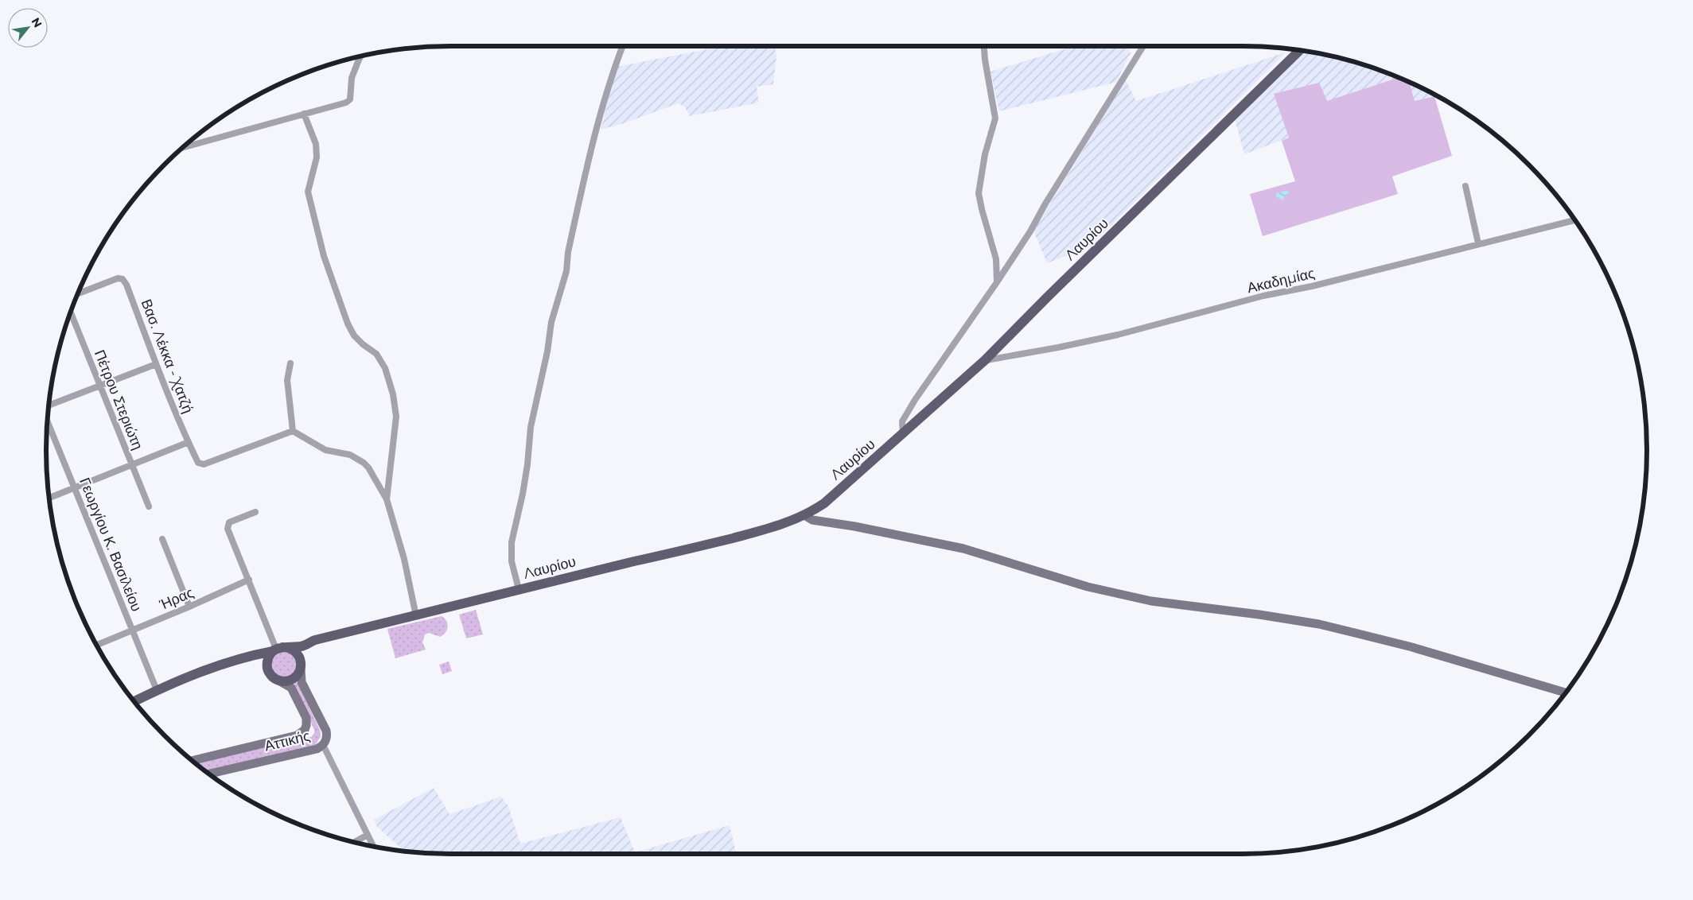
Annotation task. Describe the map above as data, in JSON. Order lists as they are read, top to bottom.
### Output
{
  "streets": {
    "main road": ["Λαυρίου"],
    "street": [
      "Ακαδημίας",
      "Βασ. Λέκκα - Χατζή",
      "Πέτρου Στεριώτη",
      "Γεωργίου Κ. Βασιλείου",
      "Ήρας",
      "Αττικής"
    ]
  },
  "crossings": [
    ["Λαυρίου", "Ακαδημίας"],
    ["Λαυρίου", "Γεωργίου Κ. Βασιλείου"],
    ["Γεωργίου Κ. Βασιλείου", "Ήρας"]
  ],
  "north": "top right"
}
